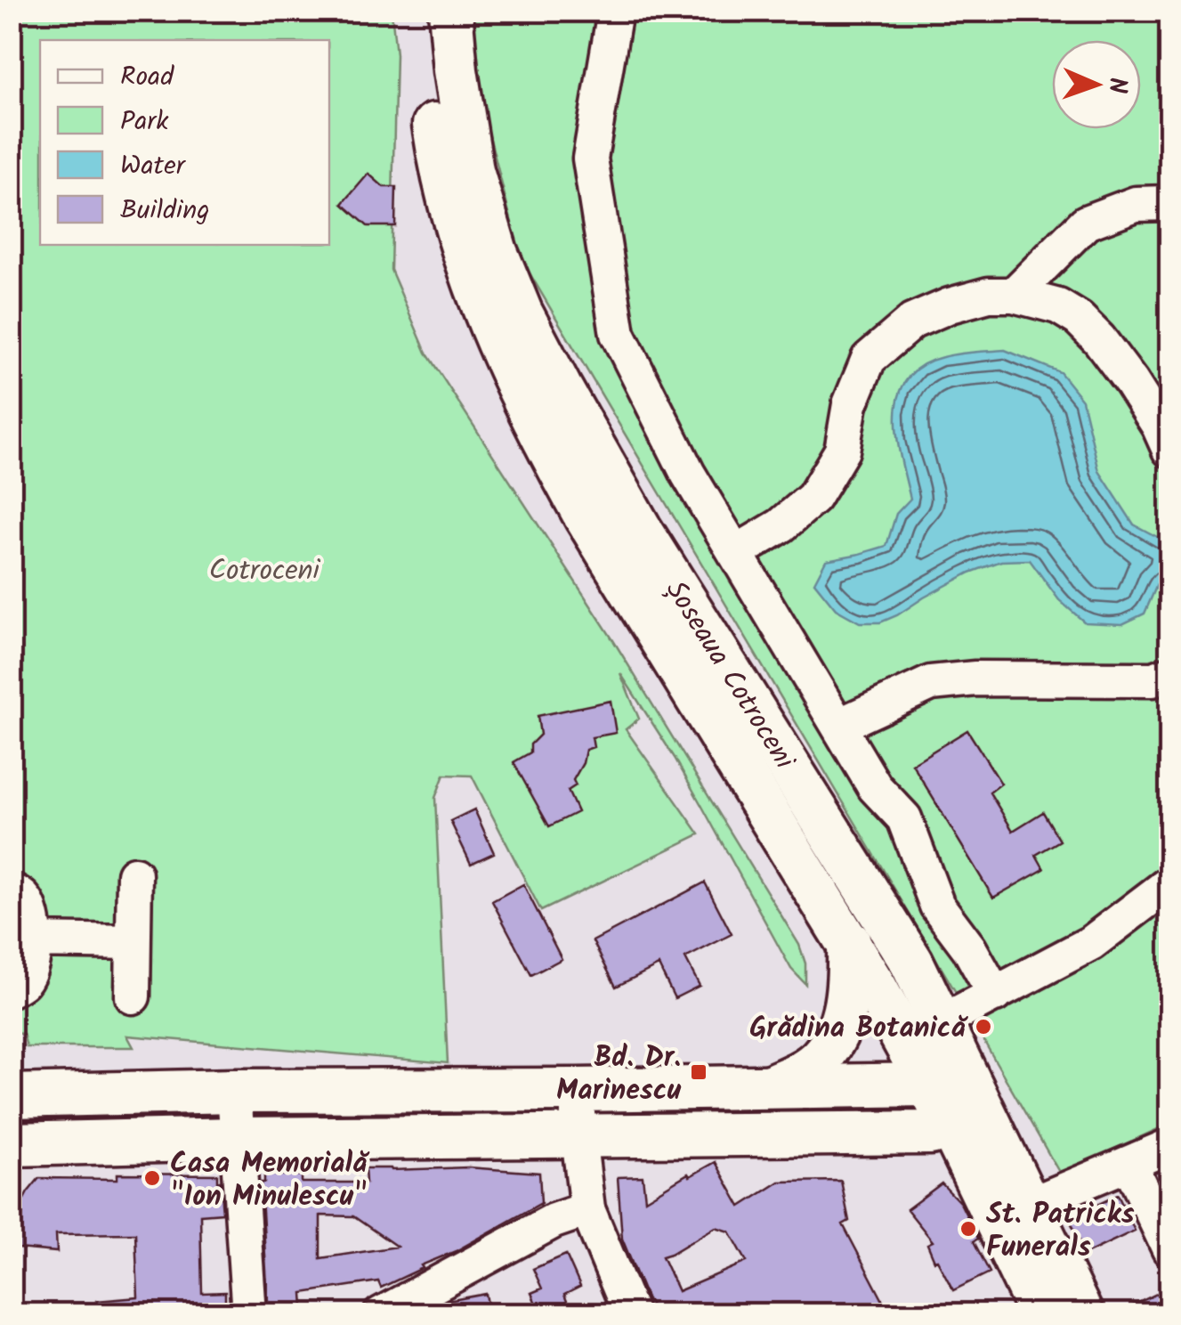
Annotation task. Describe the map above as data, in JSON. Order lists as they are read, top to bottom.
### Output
{
  "streets": {
    "main road": ["Șoseaua Cotroceni"]
  },
  "parks": ["Cotroceni"],
  "places": {
    "other": ["Grădina Botanică", "Casa Memorială \"Ion Minulescu\"", "St. Patricks Funerals"],
    "transit": ["Bd. Dr. Marinescu"]
  },
  "legend": [
    "Road",
    "Park",
    "Water",
    "Building"
  ],
  "north": "right"
}
